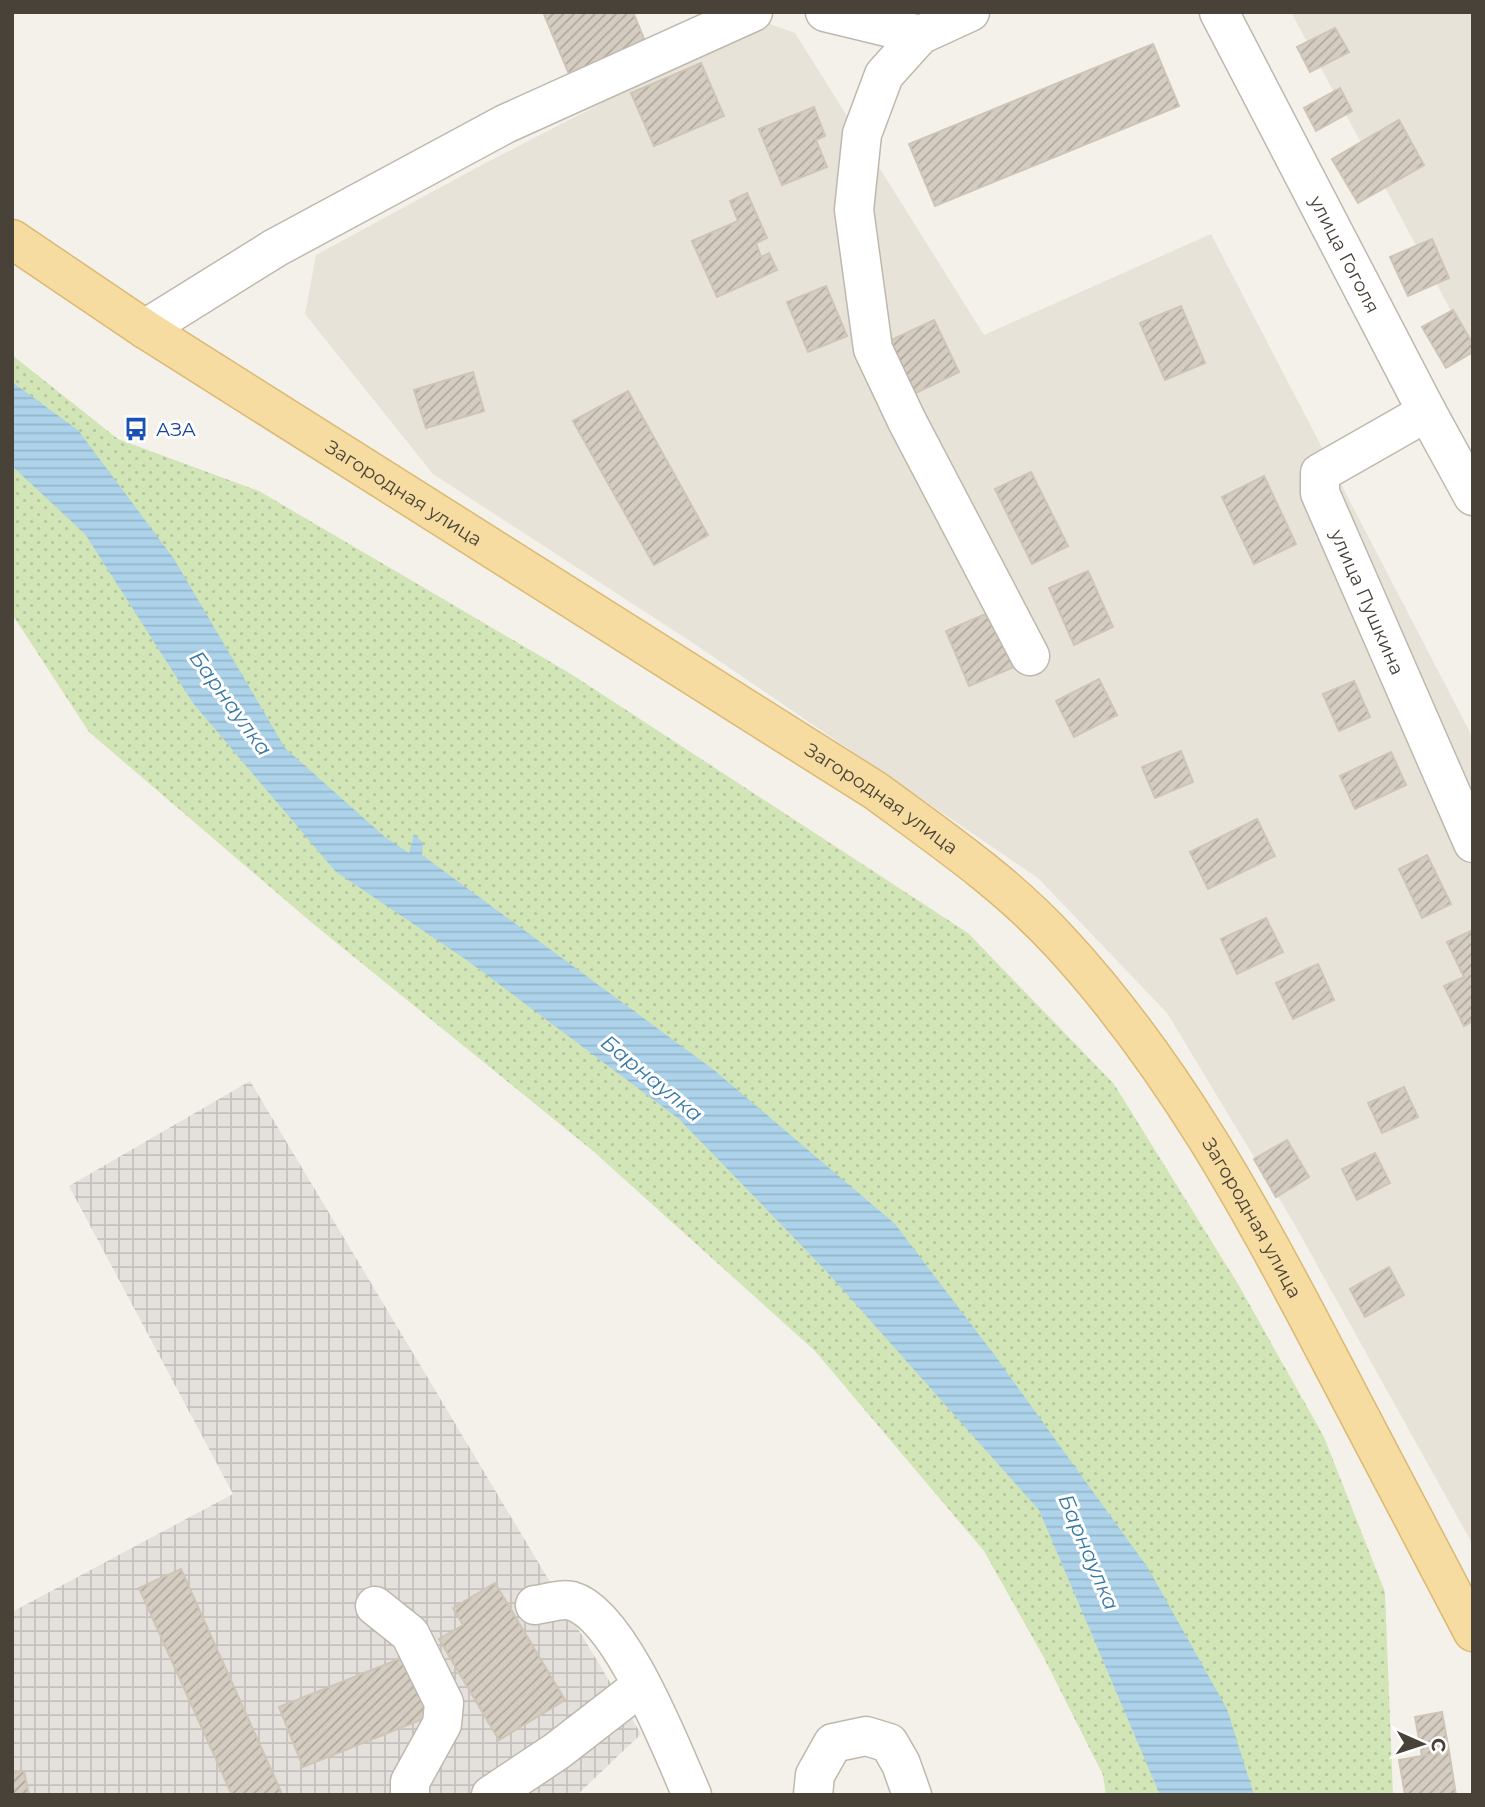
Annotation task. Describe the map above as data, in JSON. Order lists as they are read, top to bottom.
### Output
{
  "streets": {
    "main road": ["Загородная улица"],
    "street": ["улица Гоголя", "улица Пушкина"]
  },
  "crossings": [
    ["улица Гоголя", "улица Пушкина"]
  ],
  "water": ["Барнаулка"],
  "places": {
    "bus stop": ["АЗА"]
  },
  "north": "right"
}
